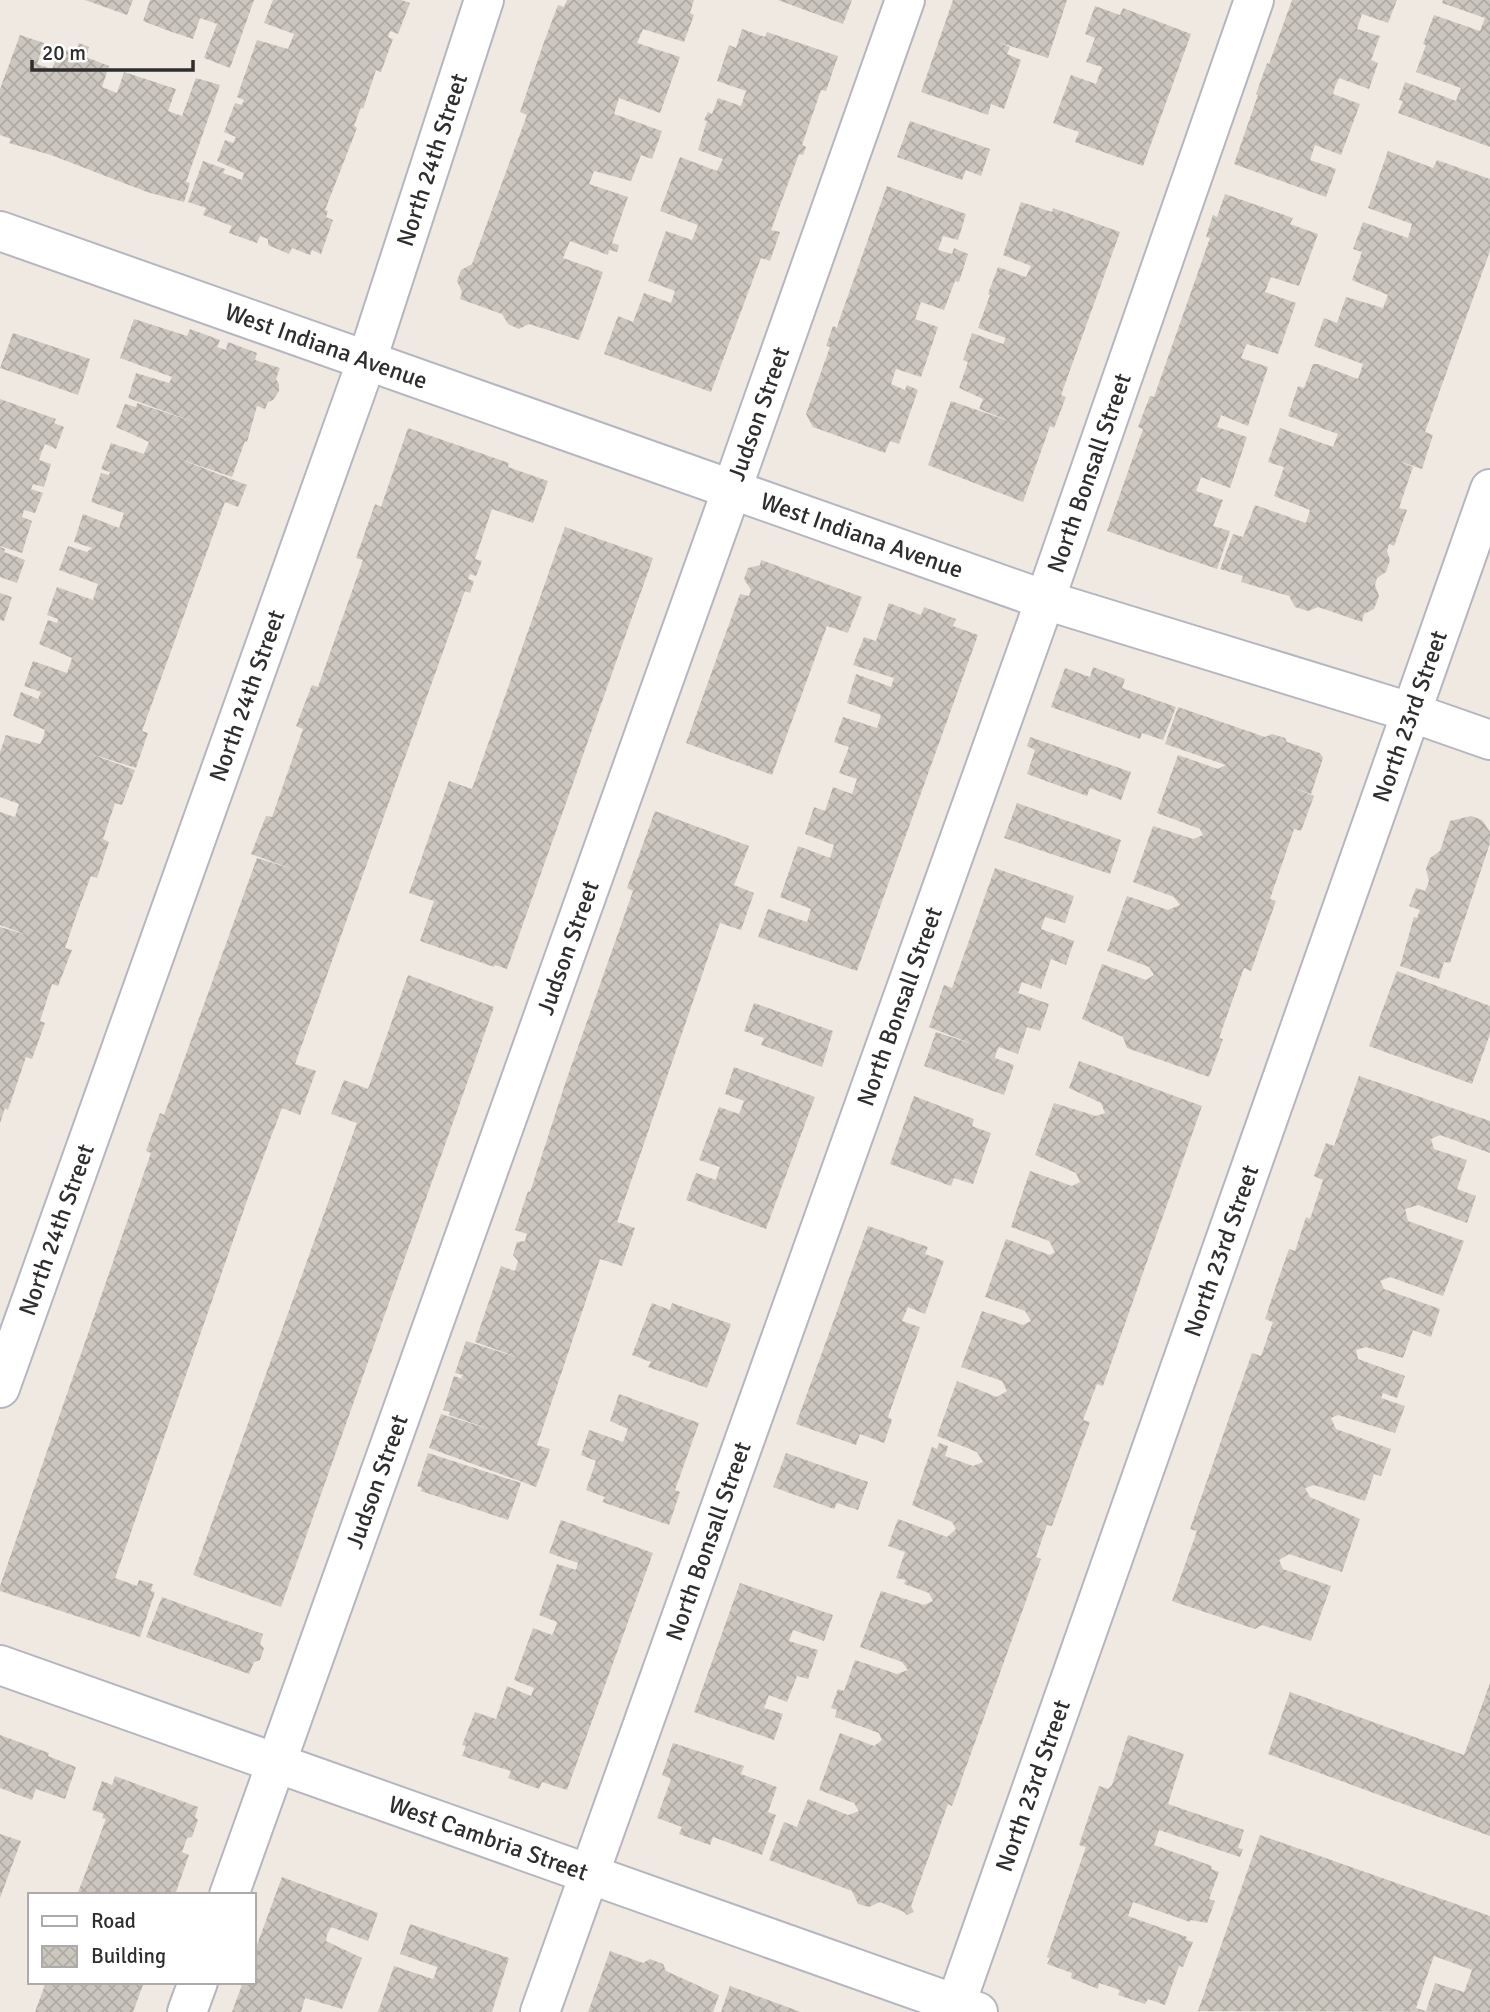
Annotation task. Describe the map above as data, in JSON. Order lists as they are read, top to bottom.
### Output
{
  "streets": {
    "street": [
      "North 24th Street",
      "West Indiana Avenue",
      "Judson Street",
      "North Bonsall Street",
      "North 23rd Street",
      "West Cambria Street"
    ]
  },
  "crossings": [
    ["North 24th Street", "West Indiana Avenue"],
    ["West Indiana Avenue", "Judson Street"],
    ["West Indiana Avenue", "North Bonsall Street"],
    ["West Indiana Avenue", "North 23rd Street"],
    ["Judson Street", "West Cambria Street"],
    ["North Bonsall Street", "West Cambria Street"],
    ["North 23rd Street", "West Cambria Street"]
  ],
  "legend": ["Road", "Building"],
  "scale_bar": "20 m"
}
